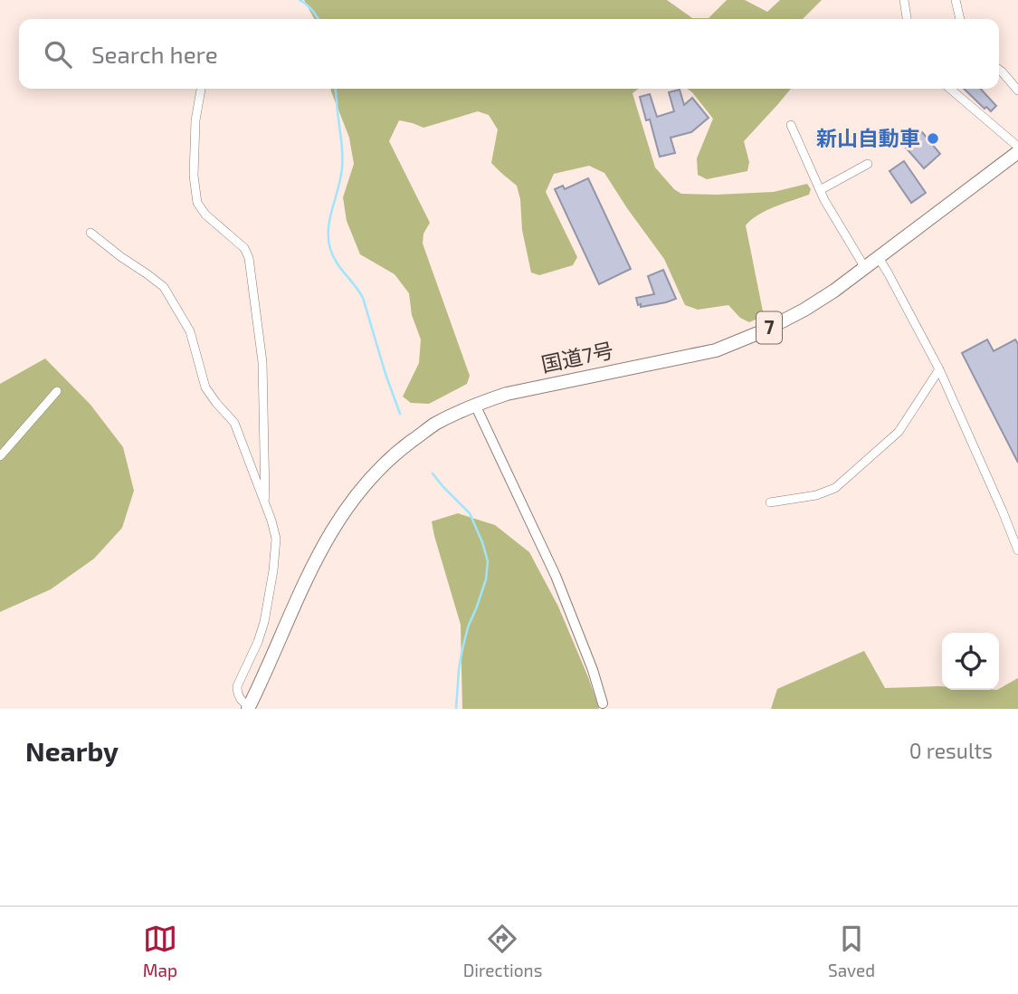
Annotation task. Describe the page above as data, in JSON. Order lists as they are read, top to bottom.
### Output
{
  "streets": {
    "highway": ["7", "国道7号"]
  },
  "places": ["新山自動車"],
  "page": {
    "search": "Search here",
    "heading": ["Nearby", "0 results"],
    "nav": ["Map", "Directions", "Saved"]
  }
}
